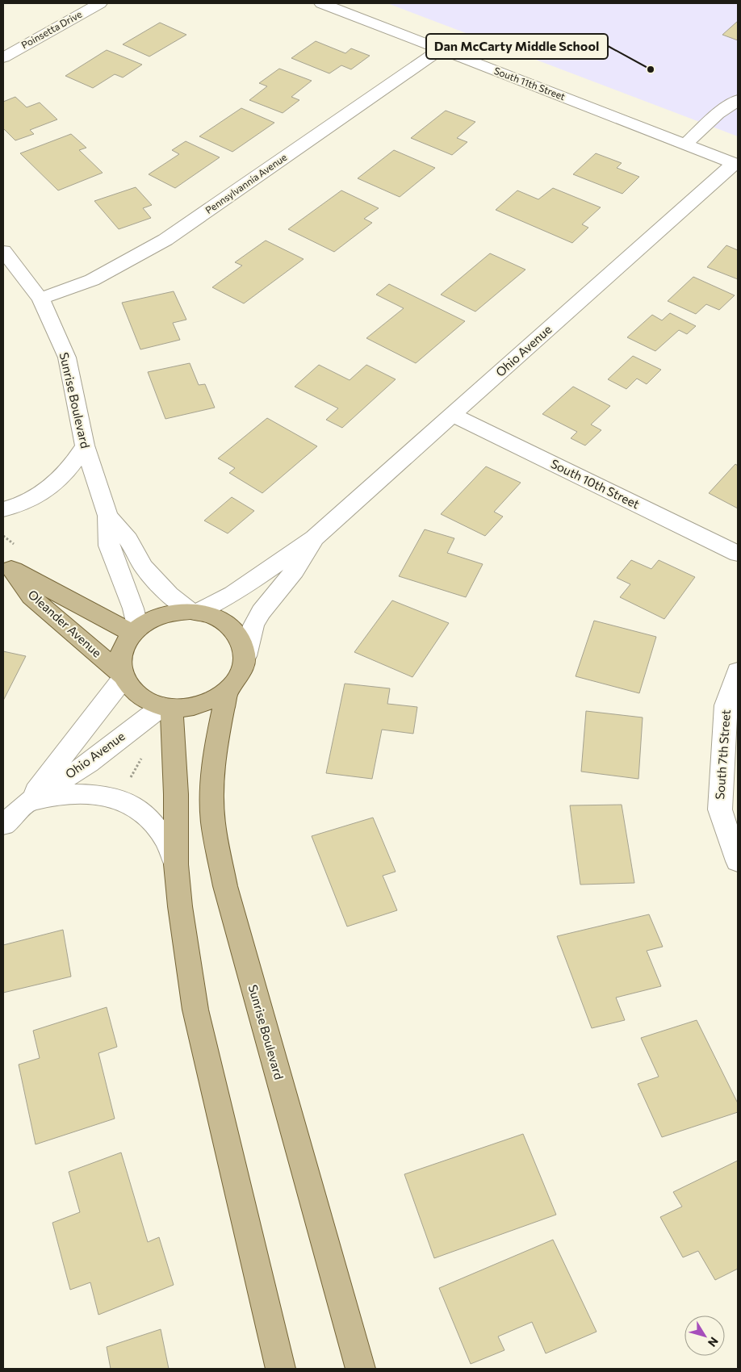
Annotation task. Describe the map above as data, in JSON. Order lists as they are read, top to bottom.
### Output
{
  "streets": {
    "main road": ["Sunrise Boulevard", "Oleander Avenue"],
    "street": [
      "Poinsetta Drive",
      "South 11th Street",
      "Pennsylvannia Avenue",
      "Ohio Avenue",
      "South 10th Street",
      "South 7th Street"
    ]
  },
  "crossings": [
    ["South 11th Street", "Pennsylvannia Avenue"],
    ["South 11th Street", "Ohio Avenue"],
    ["Pennsylvannia Avenue", "Sunrise Boulevard"],
    ["Ohio Avenue", "Sunrise Boulevard"],
    ["Ohio Avenue", "South 10th Street"],
    ["Ohio Avenue", "Oleander Avenue"],
    ["Sunrise Boulevard", "Oleander Avenue"]
  ],
  "places": ["Dan McCarty Middle School"],
  "north": "bottom right"
}
